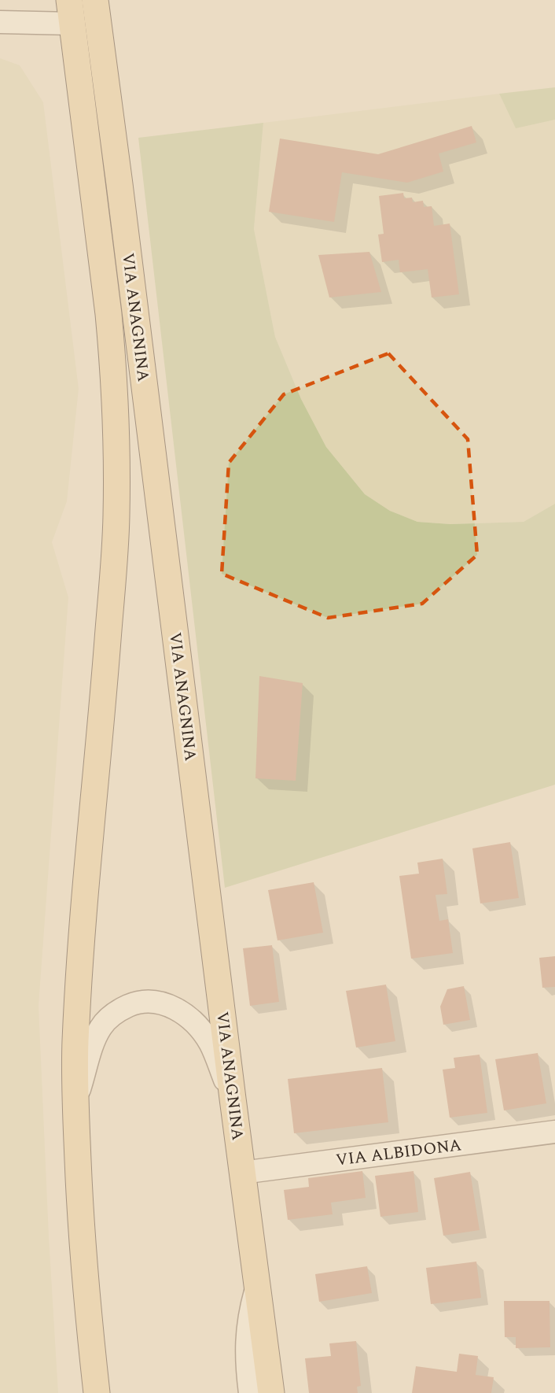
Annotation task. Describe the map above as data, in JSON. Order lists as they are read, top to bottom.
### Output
{
  "streets": {
    "main road": ["VIA ANAGNINA"],
    "street": ["VIA ALBIDONA"]
  },
  "crossings": [
    ["VIA ANAGNINA", "VIA ALBIDONA"]
  ]
}
